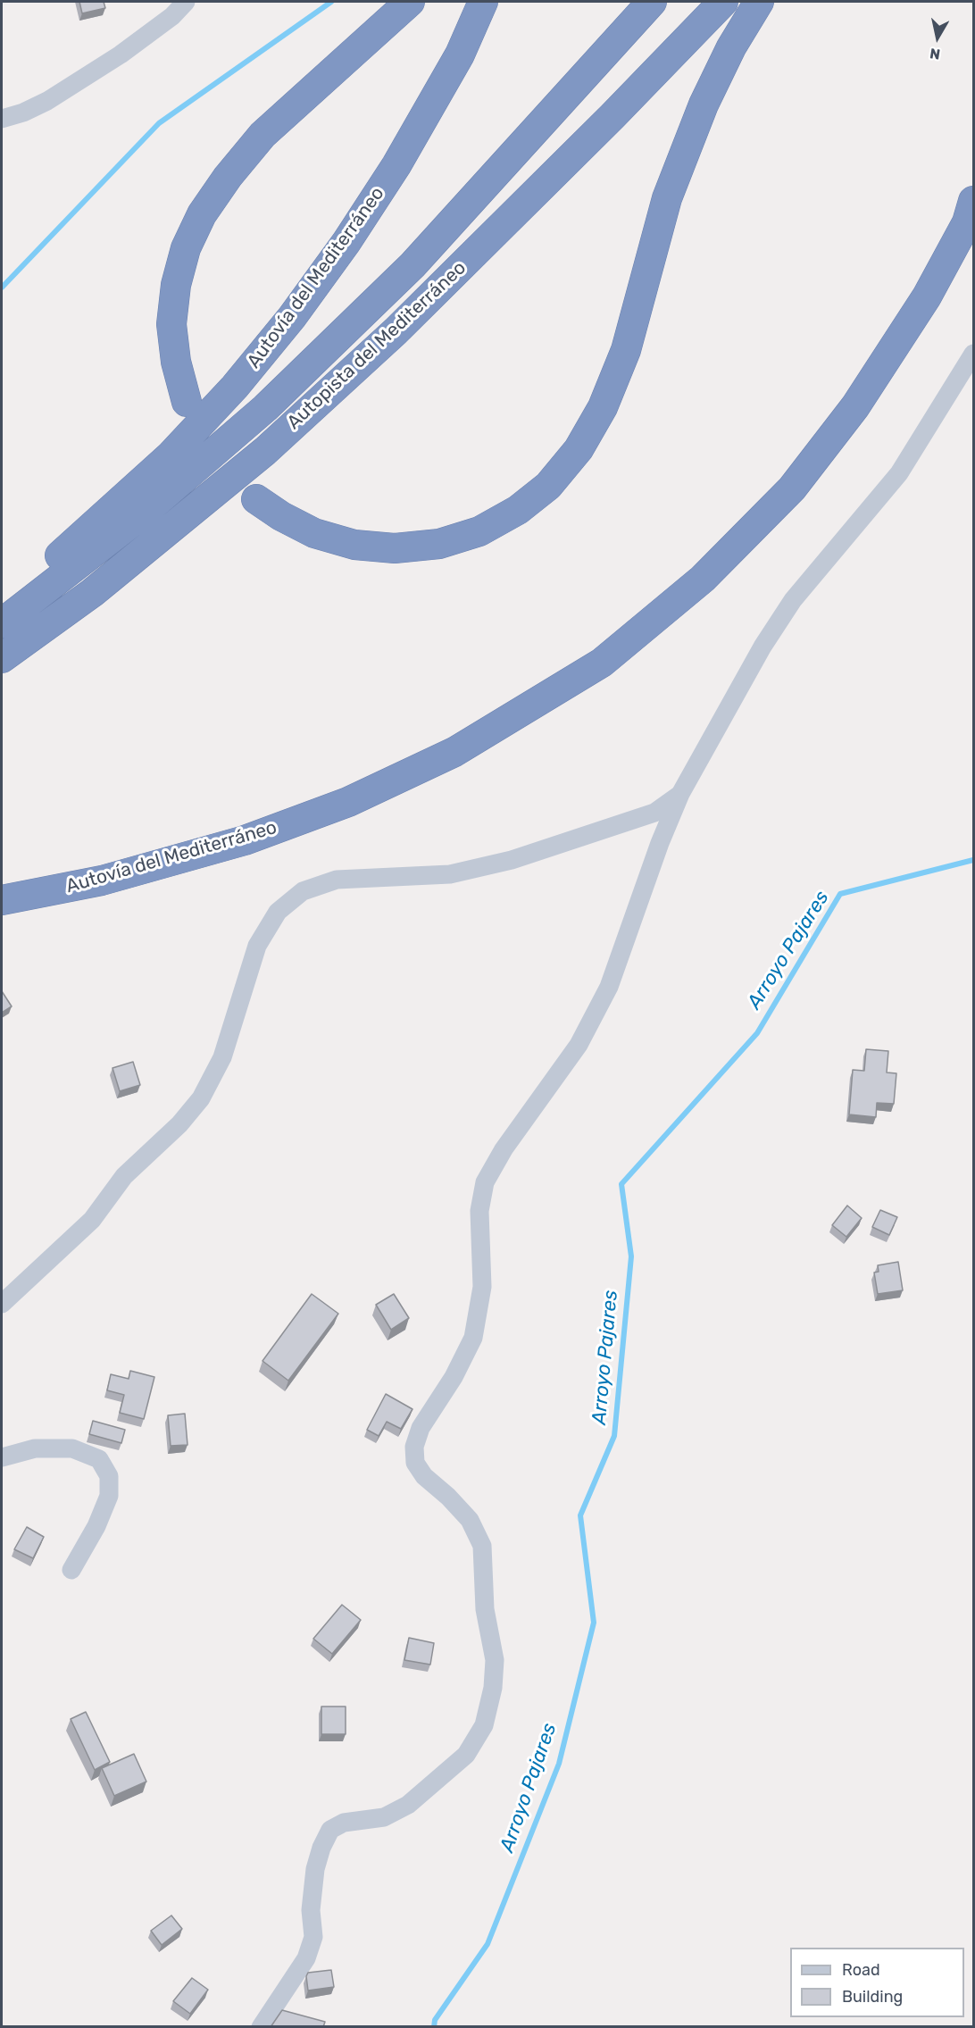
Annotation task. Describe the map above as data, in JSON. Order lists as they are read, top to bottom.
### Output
{
  "streets": {
    "highway": ["Autovía del Mediterráneo", "Autopista del Mediterráneo"]
  },
  "water": ["Arroyo Pajares"],
  "legend": ["Road", "Building"],
  "north": "bottom"
}
